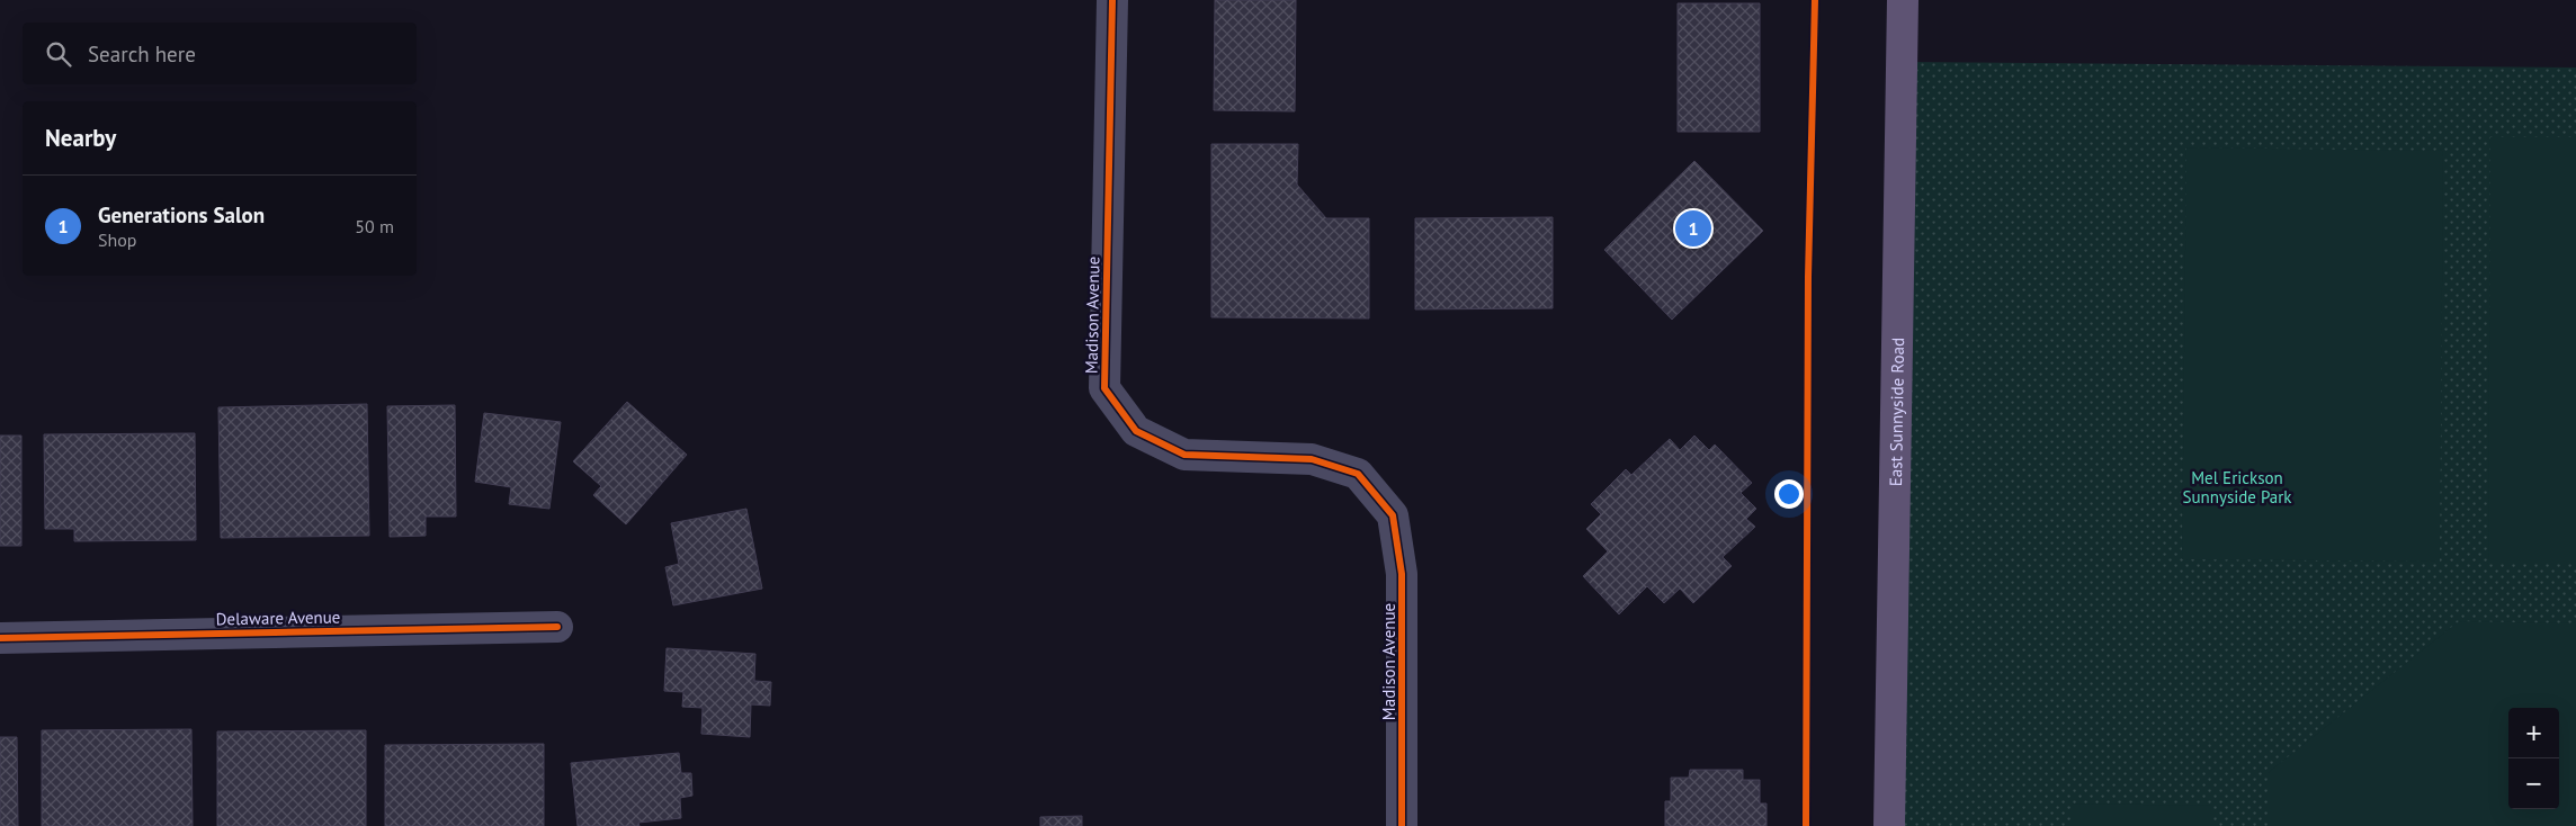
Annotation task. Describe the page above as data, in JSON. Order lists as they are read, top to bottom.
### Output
{
  "streets": {
    "main road": ["East Sunnyside Road"],
    "street": ["Madison Avenue", "Delaware Avenue"]
  },
  "parks": ["Mel Erickson Sunnyside Park"],
  "page": {
    "search": "Search here",
    "heading": "Nearby",
    "list": [
      {
        "mark": "1",
        "name": "Generations Salon",
        "note": "Shop",
        "value": "50 m"
      }
    ],
    "pins": "1",
    "map_buttons": ["+", "−"]
  }
}
